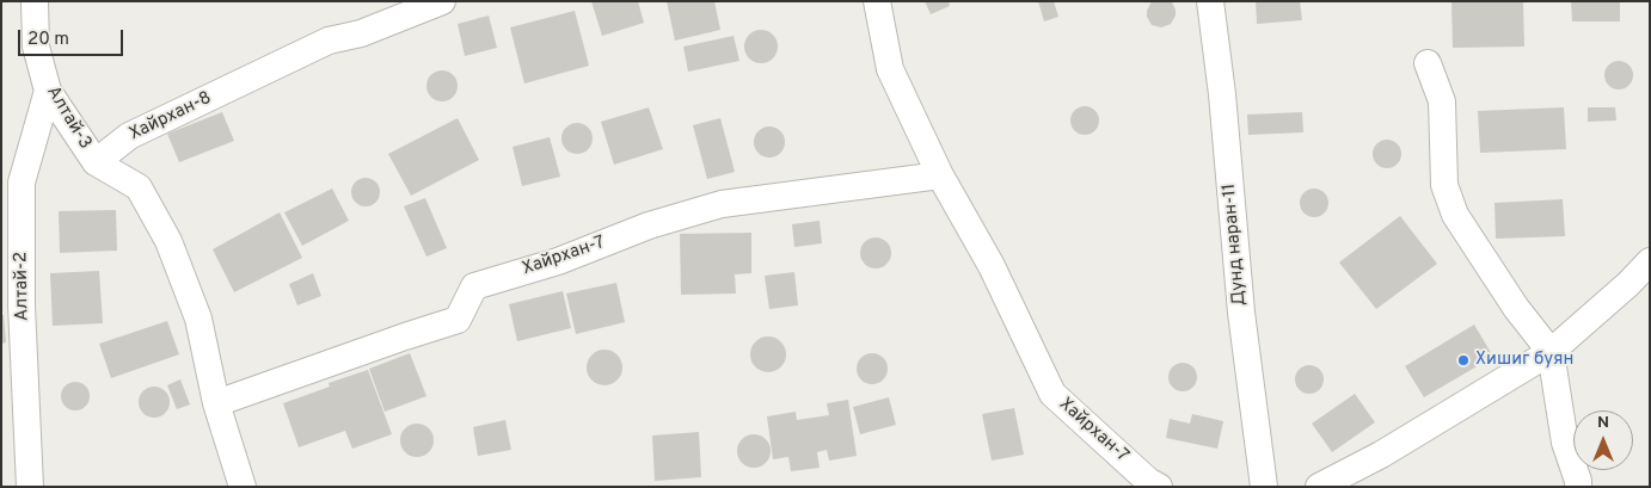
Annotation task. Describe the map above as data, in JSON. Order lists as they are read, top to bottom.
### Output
{
  "streets": {
    "street": [
      "Хайрхан-8",
      "Алтай-3",
      "Дунд наран-11",
      "Хайрхан-7",
      "Алтай-2"
    ]
  },
  "crossings": [
    ["Хайрхан-8", "Алтай-3"],
    ["Алтай-3", "Алтай-2"]
  ],
  "places": ["Хишиг буян"],
  "scale_bar": "20 m",
  "north": "top"
}
